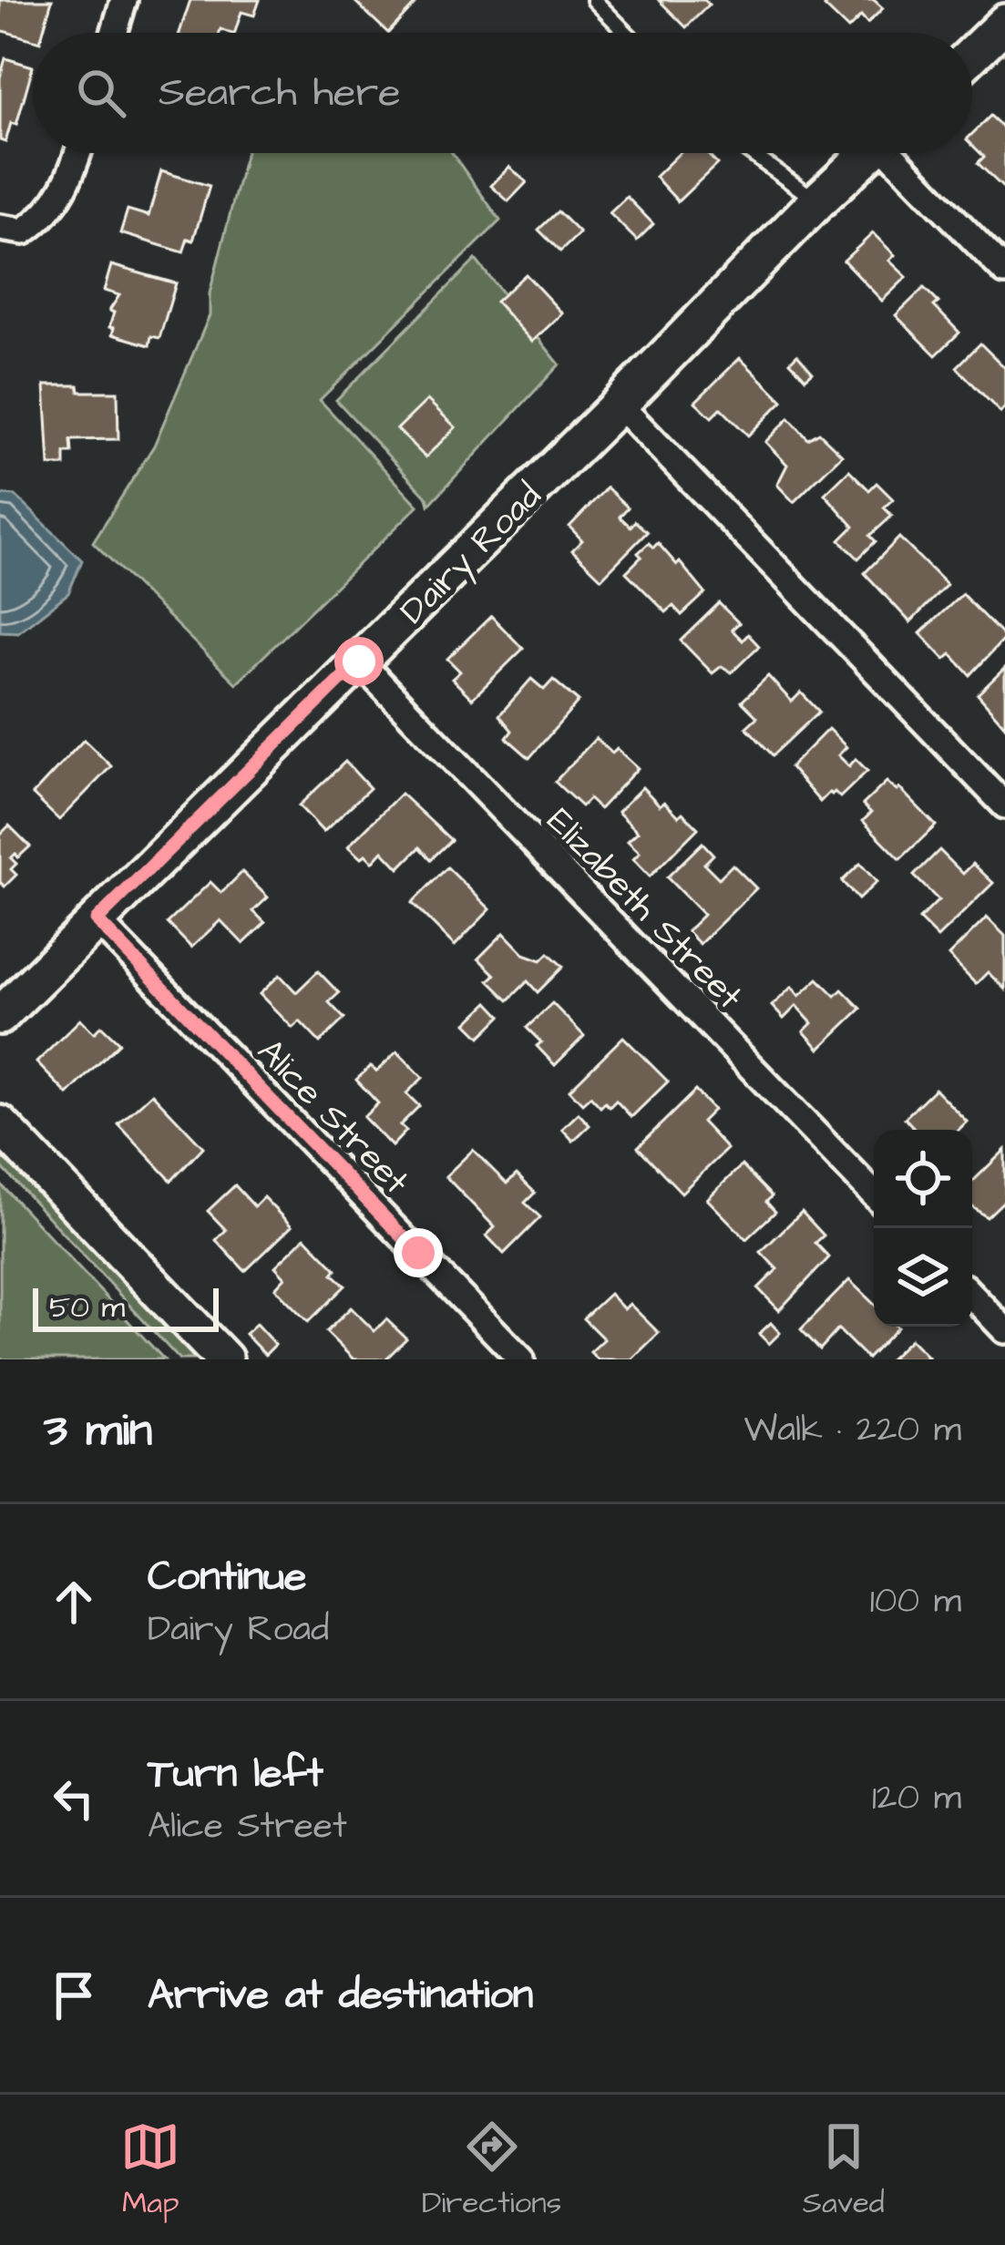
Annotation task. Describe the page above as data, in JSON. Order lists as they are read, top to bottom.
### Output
{
  "streets": {
    "street": ["Dairy Road", "Elizabeth Street", "Alice Street"]
  },
  "crossings": [
    ["Dairy Road", "Elizabeth Street"],
    ["Dairy Road", "Alice Street"]
  ],
  "scale_bar": "50 m",
  "page": {
    "search": "Search here",
    "scale": "50 m",
    "heading": ["3 min", "Walk · 220 m"],
    "list": [
      ["Continue", "Dairy Road", "100 m"],
      ["Turn left", "Alice Street", "120 m"],
      "Arrive at destination"
    ],
    "nav": ["Map", "Directions", "Saved"]
  }
}
